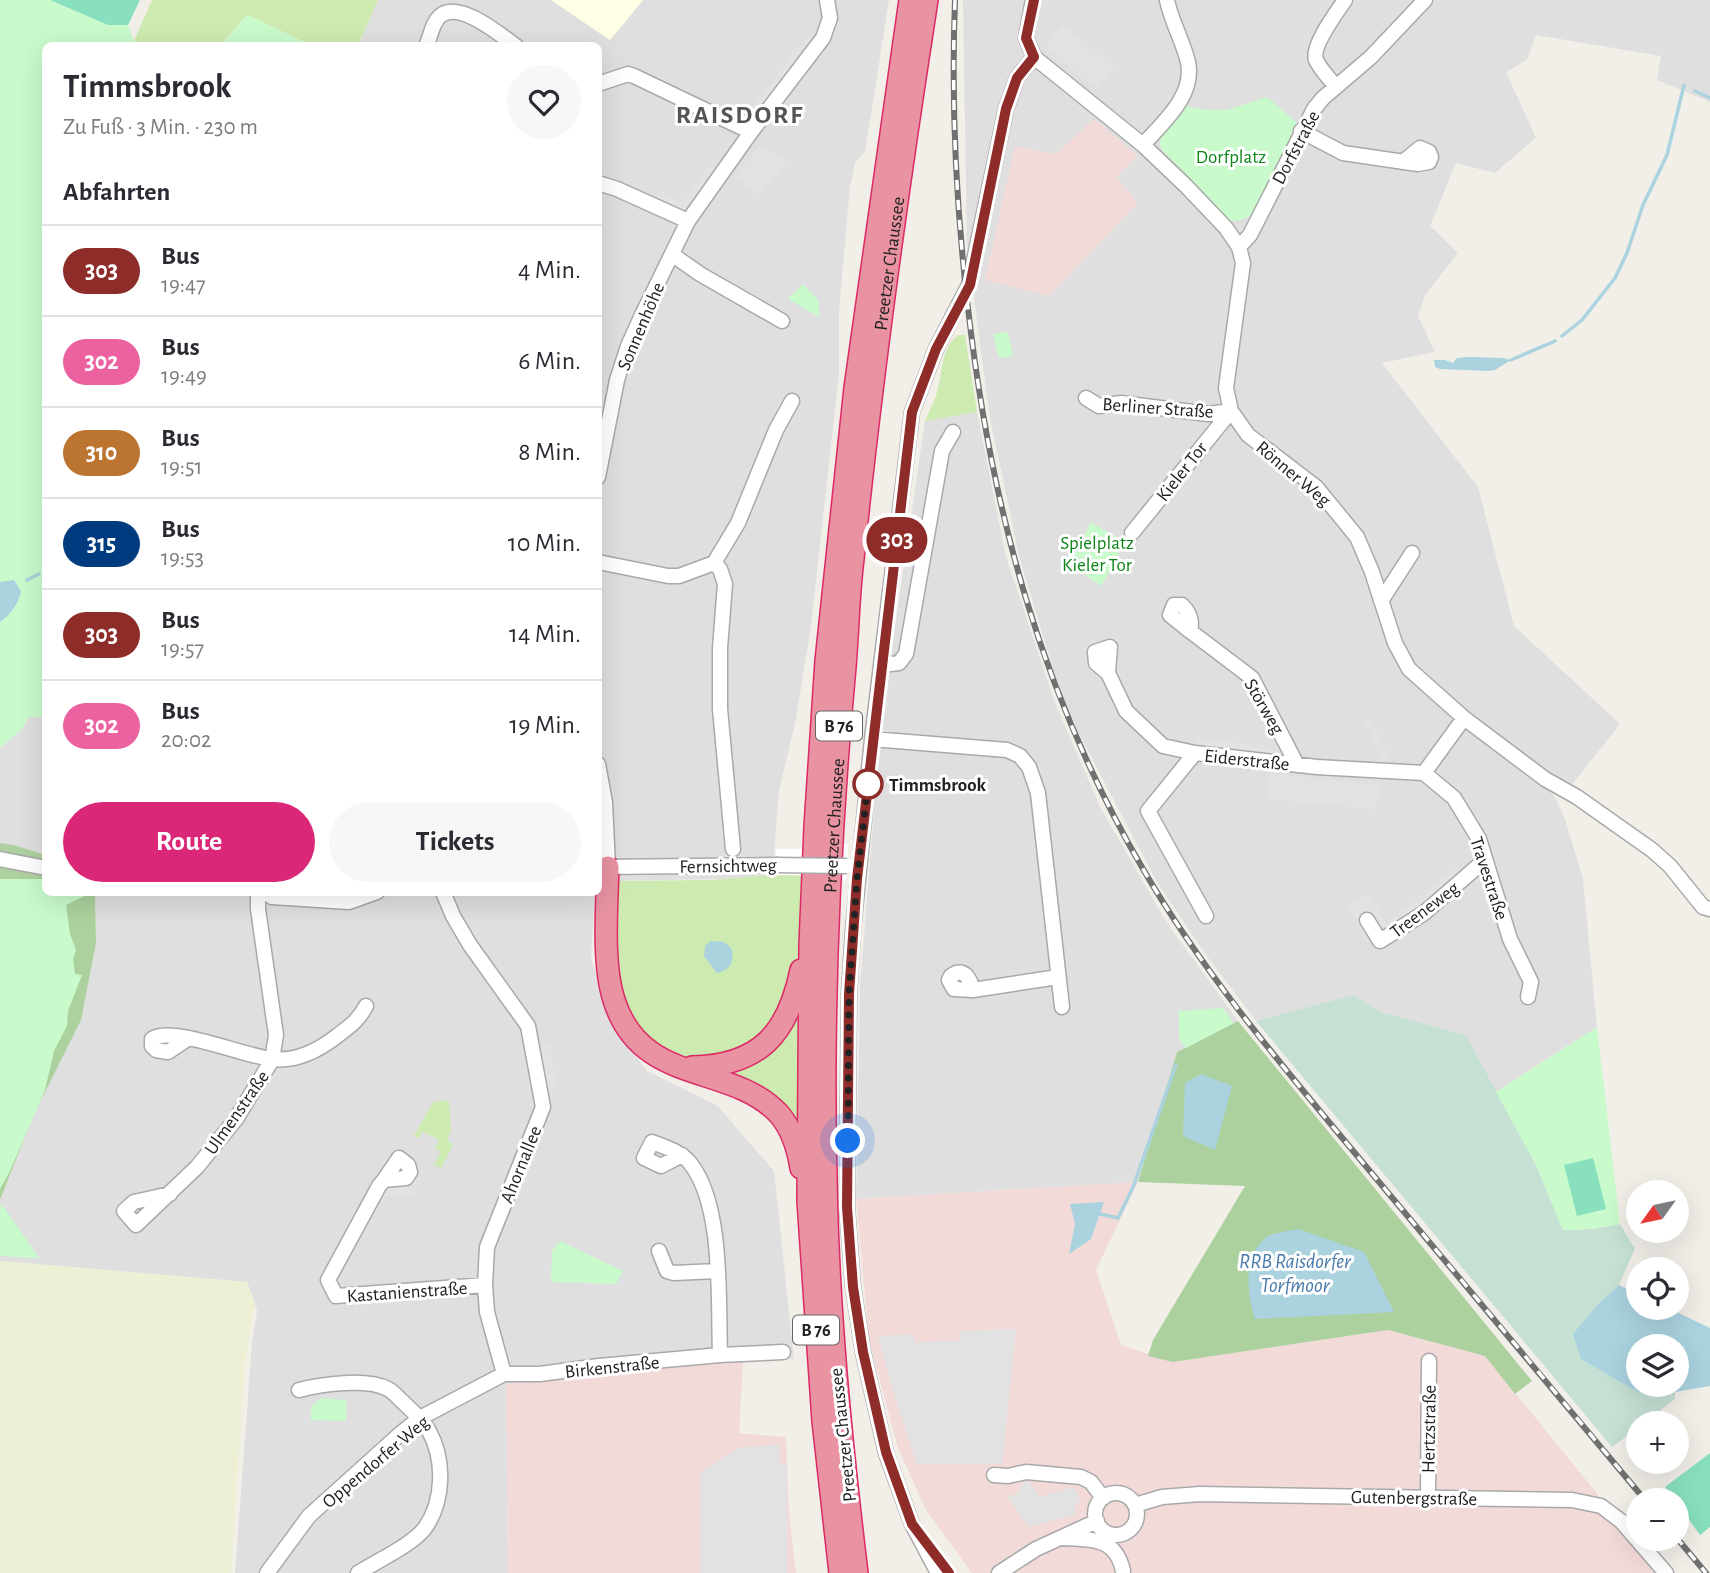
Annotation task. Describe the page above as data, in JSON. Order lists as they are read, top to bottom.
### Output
{
  "streets": {
    "highway": ["Preetzer Chaussee", "B 76"],
    "street": [
      "Dorfstraße",
      "Sonnenhöhe",
      "Berliner Straße",
      "Kieler Tor",
      "Rönner Weg",
      "Störweg",
      "Eiderstraße",
      "Fernsichtweg",
      "Travestraße",
      "Treeneweg",
      "Ulmenstraße",
      "Ahornallee",
      "Kastanienstraße",
      "Birkenstraße",
      "Hertzstraße",
      "Oppendorfer Weg",
      "Gutenbergstraße"
    ]
  },
  "crossings": [
    ["Preetzer Chaussee", "B 76"],
    ["Berliner Straße", "Kieler Tor"],
    ["Berliner Straße", "Rönner Weg"],
    ["Kieler Tor", "Rönner Weg"],
    ["Störweg", "Eiderstraße"],
    ["B 76", "Fernsichtweg"],
    ["Eiderstraße", "Travestraße"],
    ["Travestraße", "Treeneweg"],
    ["Ahornallee", "Kastanienstraße"],
    ["Ahornallee", "Birkenstraße"],
    ["Ahornallee", "Oppendorfer Weg"],
    ["Birkenstraße", "Oppendorfer Weg"],
    ["Hertzstraße", "Gutenbergstraße"]
  ],
  "districts": ["RAISDORF"],
  "water": ["RRB Raisdorfer Torfmoor"],
  "parks": ["Dorfplatz", "Spielplatz Kieler Tor"],
  "places": ["Timmsbrook"],
  "lines": ["bus line 303"],
  "north": "bottom left",
  "page": {
    "on_map": "303",
    "heading": [
      ["Timmsbrook", "Zu Fuß · 3 Min. · 230 m"],
      "Abfahrten"
    ],
    "list": [
      {
        "mark": "303",
        "name": "Bus",
        "note": "19:47",
        "value": "4 Min."
      },
      {
        "mark": "302",
        "name": "Bus",
        "note": "19:49",
        "value": "6 Min."
      },
      {
        "mark": "310",
        "name": "Bus",
        "note": "19:51",
        "value": "8 Min."
      },
      {
        "mark": "315",
        "name": "Bus",
        "note": "19:53",
        "value": "10 Min."
      },
      {
        "mark": "303",
        "name": "Bus",
        "note": "19:57",
        "value": "14 Min."
      },
      {
        "mark": "302",
        "name": "Bus",
        "note": "20:02",
        "value": "19 Min."
      }
    ],
    "buttons": ["Route", "Tickets"],
    "map_buttons": ["+", "−"]
  }
}
